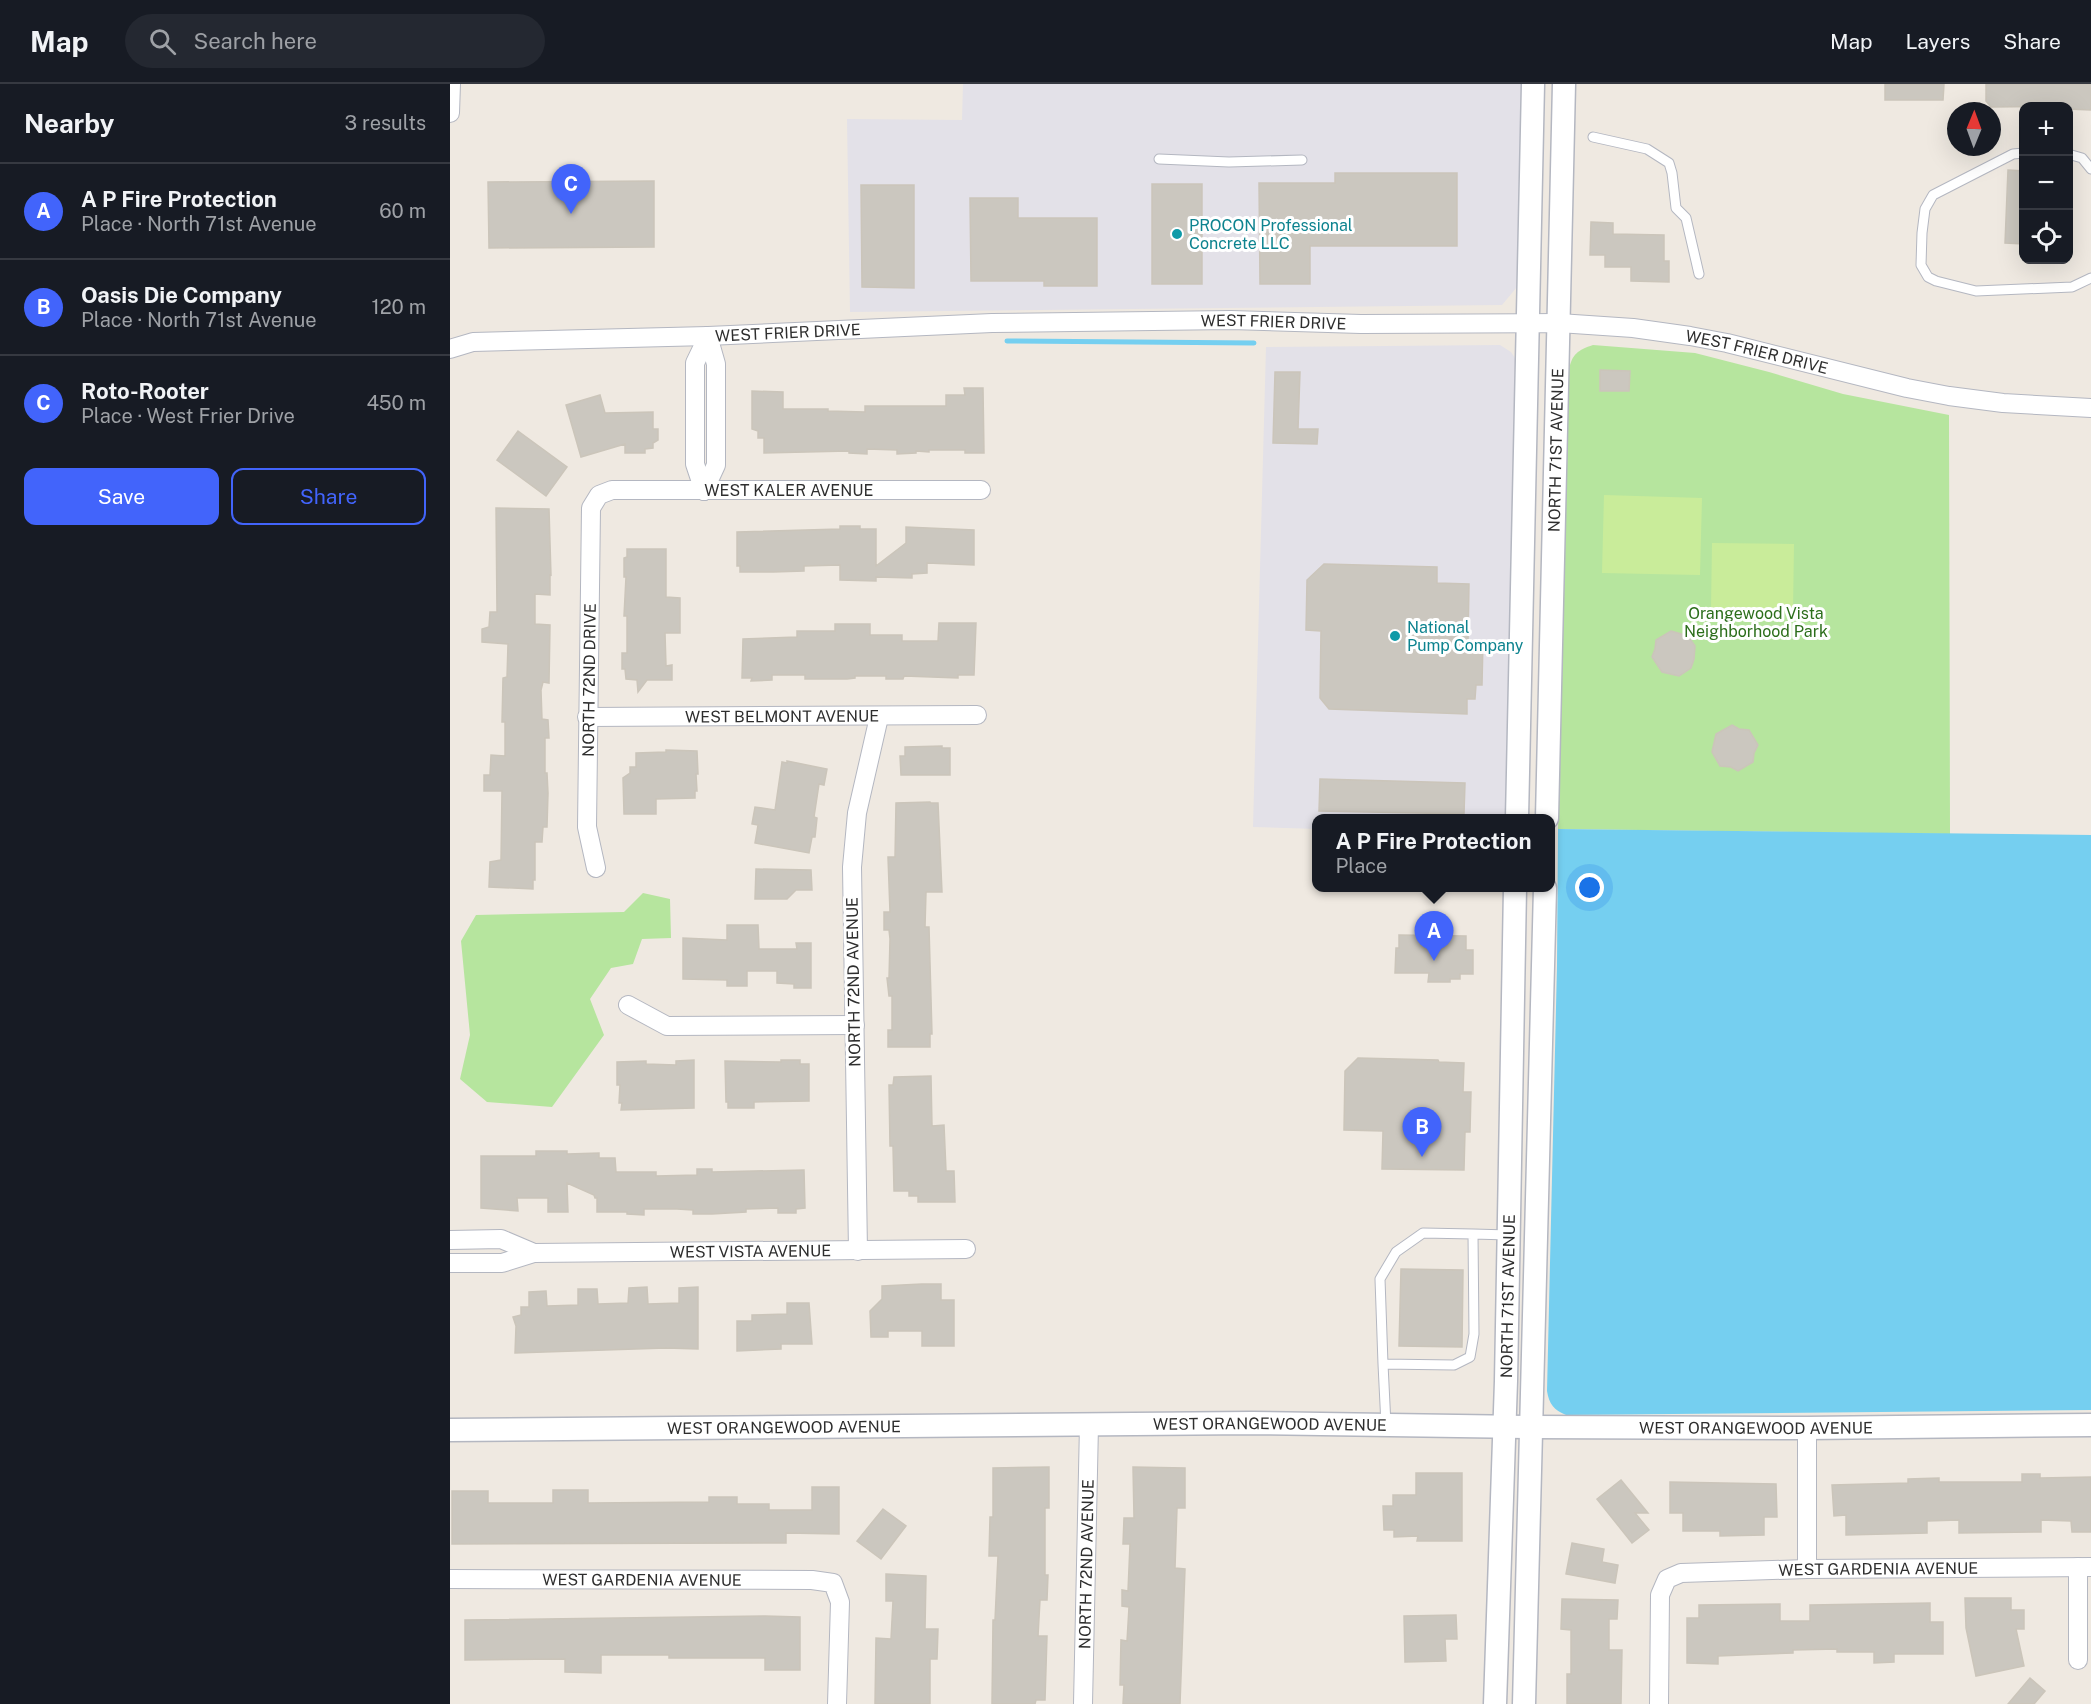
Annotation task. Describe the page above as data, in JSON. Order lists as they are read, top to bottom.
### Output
{
  "streets": {
    "street": [
      "WEST FRIER DRIVE",
      "NORTH 71ST AVENUE",
      "WEST KALER AVENUE",
      "NORTH 72ND DRIVE",
      "WEST BELMONT AVENUE",
      "NORTH 72ND AVENUE",
      "WEST VISTA AVENUE",
      "WEST ORANGEWOOD AVENUE",
      "WEST GARDENIA AVENUE"
    ]
  },
  "crossings": [
    ["WEST FRIER DRIVE", "NORTH 71ST AVENUE"],
    ["NORTH 71ST AVENUE", "WEST ORANGEWOOD AVENUE"],
    ["WEST KALER AVENUE", "NORTH 72ND DRIVE"],
    ["NORTH 72ND DRIVE", "WEST BELMONT AVENUE"],
    ["WEST BELMONT AVENUE", "NORTH 72ND AVENUE"],
    ["NORTH 72ND AVENUE", "WEST VISTA AVENUE"],
    ["NORTH 72ND AVENUE", "WEST ORANGEWOOD AVENUE"]
  ],
  "parks": ["Orangewood Vista Neighborhood Park"],
  "places": ["PROCON Professional Concrete LLC", "National Pump Company"],
  "north": "top",
  "page": {
    "header": "Map",
    "search": "Search here",
    "nav": ["Map", "Layers", "Share"],
    "heading": ["Nearby", "3 results"],
    "map_buttons": ["+", "−"],
    "list": [
      {
        "mark": "A",
        "name": "A P Fire Protection",
        "note": "Place · North 71st Avenue",
        "value": "60 m"
      },
      {
        "mark": "B",
        "name": "Oasis Die Company",
        "note": "Place · North 71st Avenue",
        "value": "120 m"
      },
      {
        "mark": "C",
        "name": "Roto-Rooter",
        "note": "Place · West Frier Drive",
        "value": "450 m"
      }
    ],
    "pins": ["C", "A", "B"],
    "buttons": ["Save", "Share"],
    "popup": ["A P Fire Protection", "Place"]
  }
}
